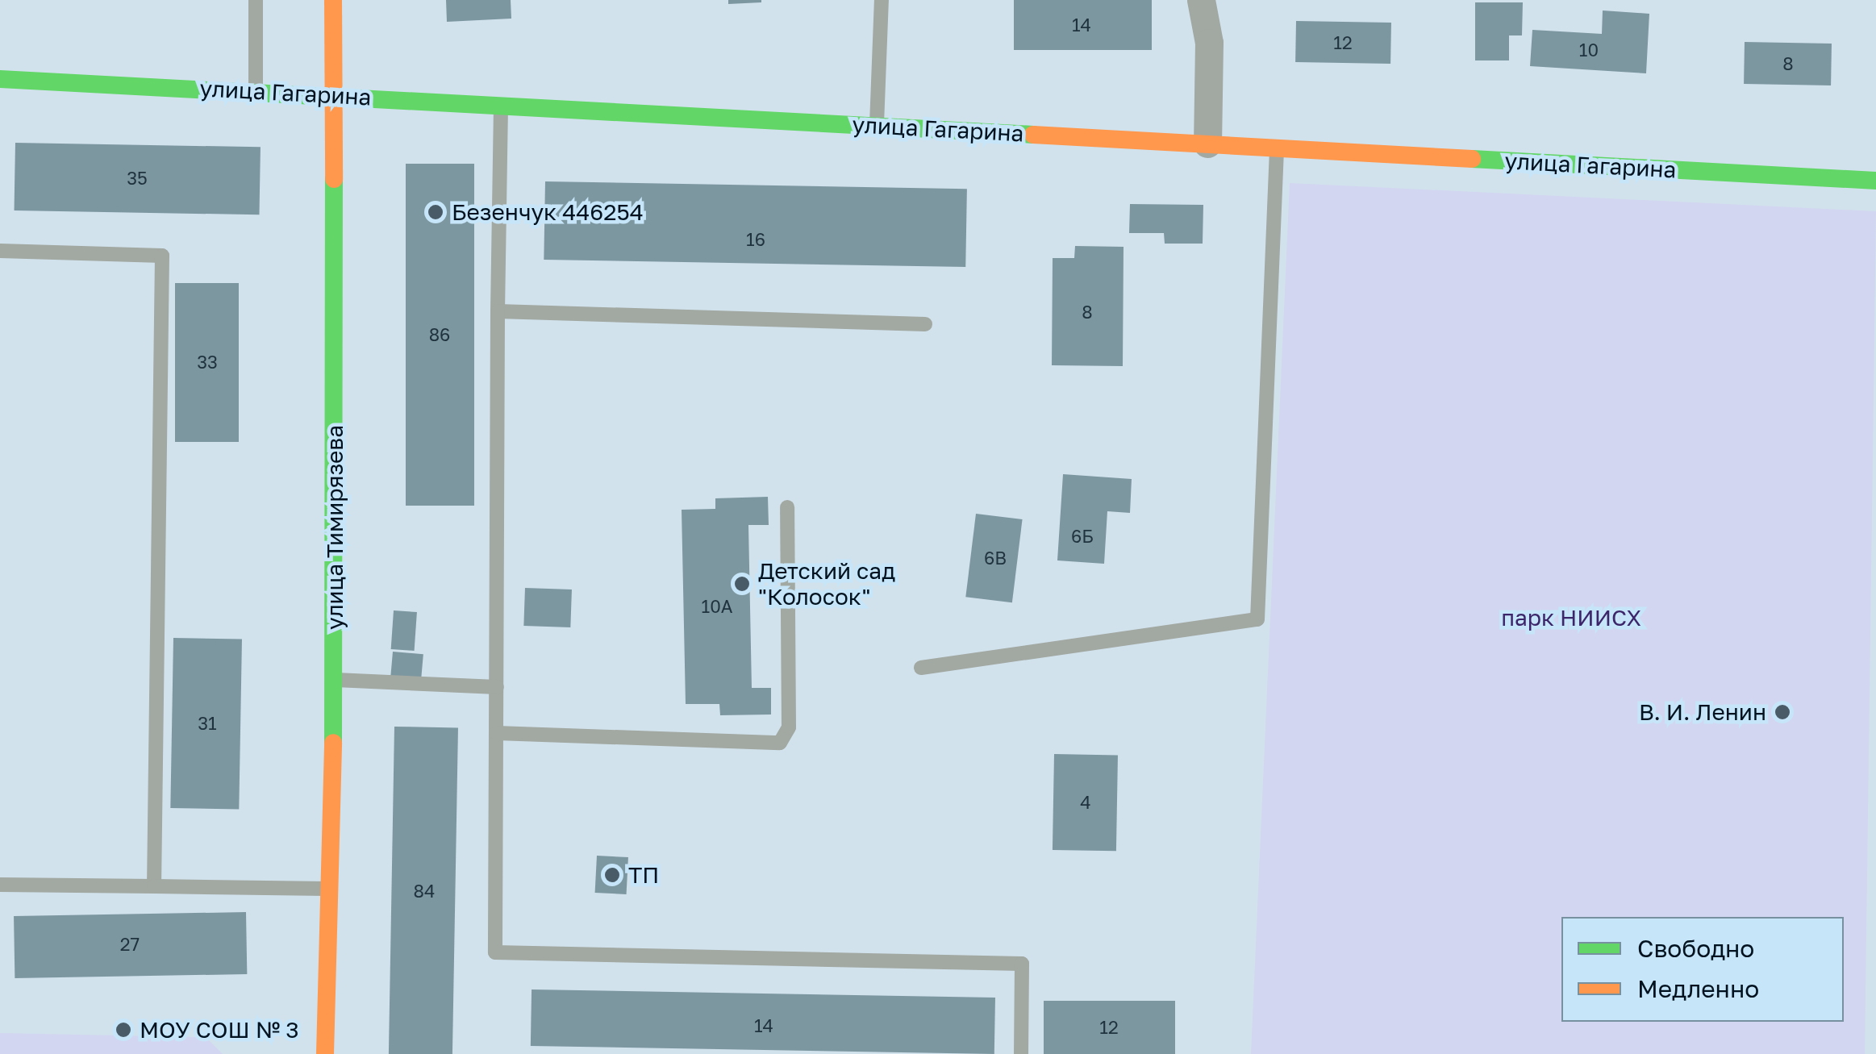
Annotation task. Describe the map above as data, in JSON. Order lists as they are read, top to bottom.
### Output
{
  "streets": {
    "street": ["улица Гагарина", "улица Тимирязева"]
  },
  "crossings": [
    ["улица Гагарина", "улица Тимирязева"]
  ],
  "parks": ["парк НИИСХ"],
  "places": [
    "Безенчук 446254",
    "Детский сад \"Колосок\"",
    "В. И. Ленин",
    "ТП",
    "МОУ СОШ № 3"
  ],
  "house_numbers": [
    "14",
    "12",
    "10",
    "8",
    "35",
    "16",
    "8",
    "86",
    "33",
    "6Б",
    "6В",
    "10А",
    "31",
    "4",
    "84",
    "27",
    "14",
    "12"
  ],
  "legend": ["Свободно", "Медленно"]
}
